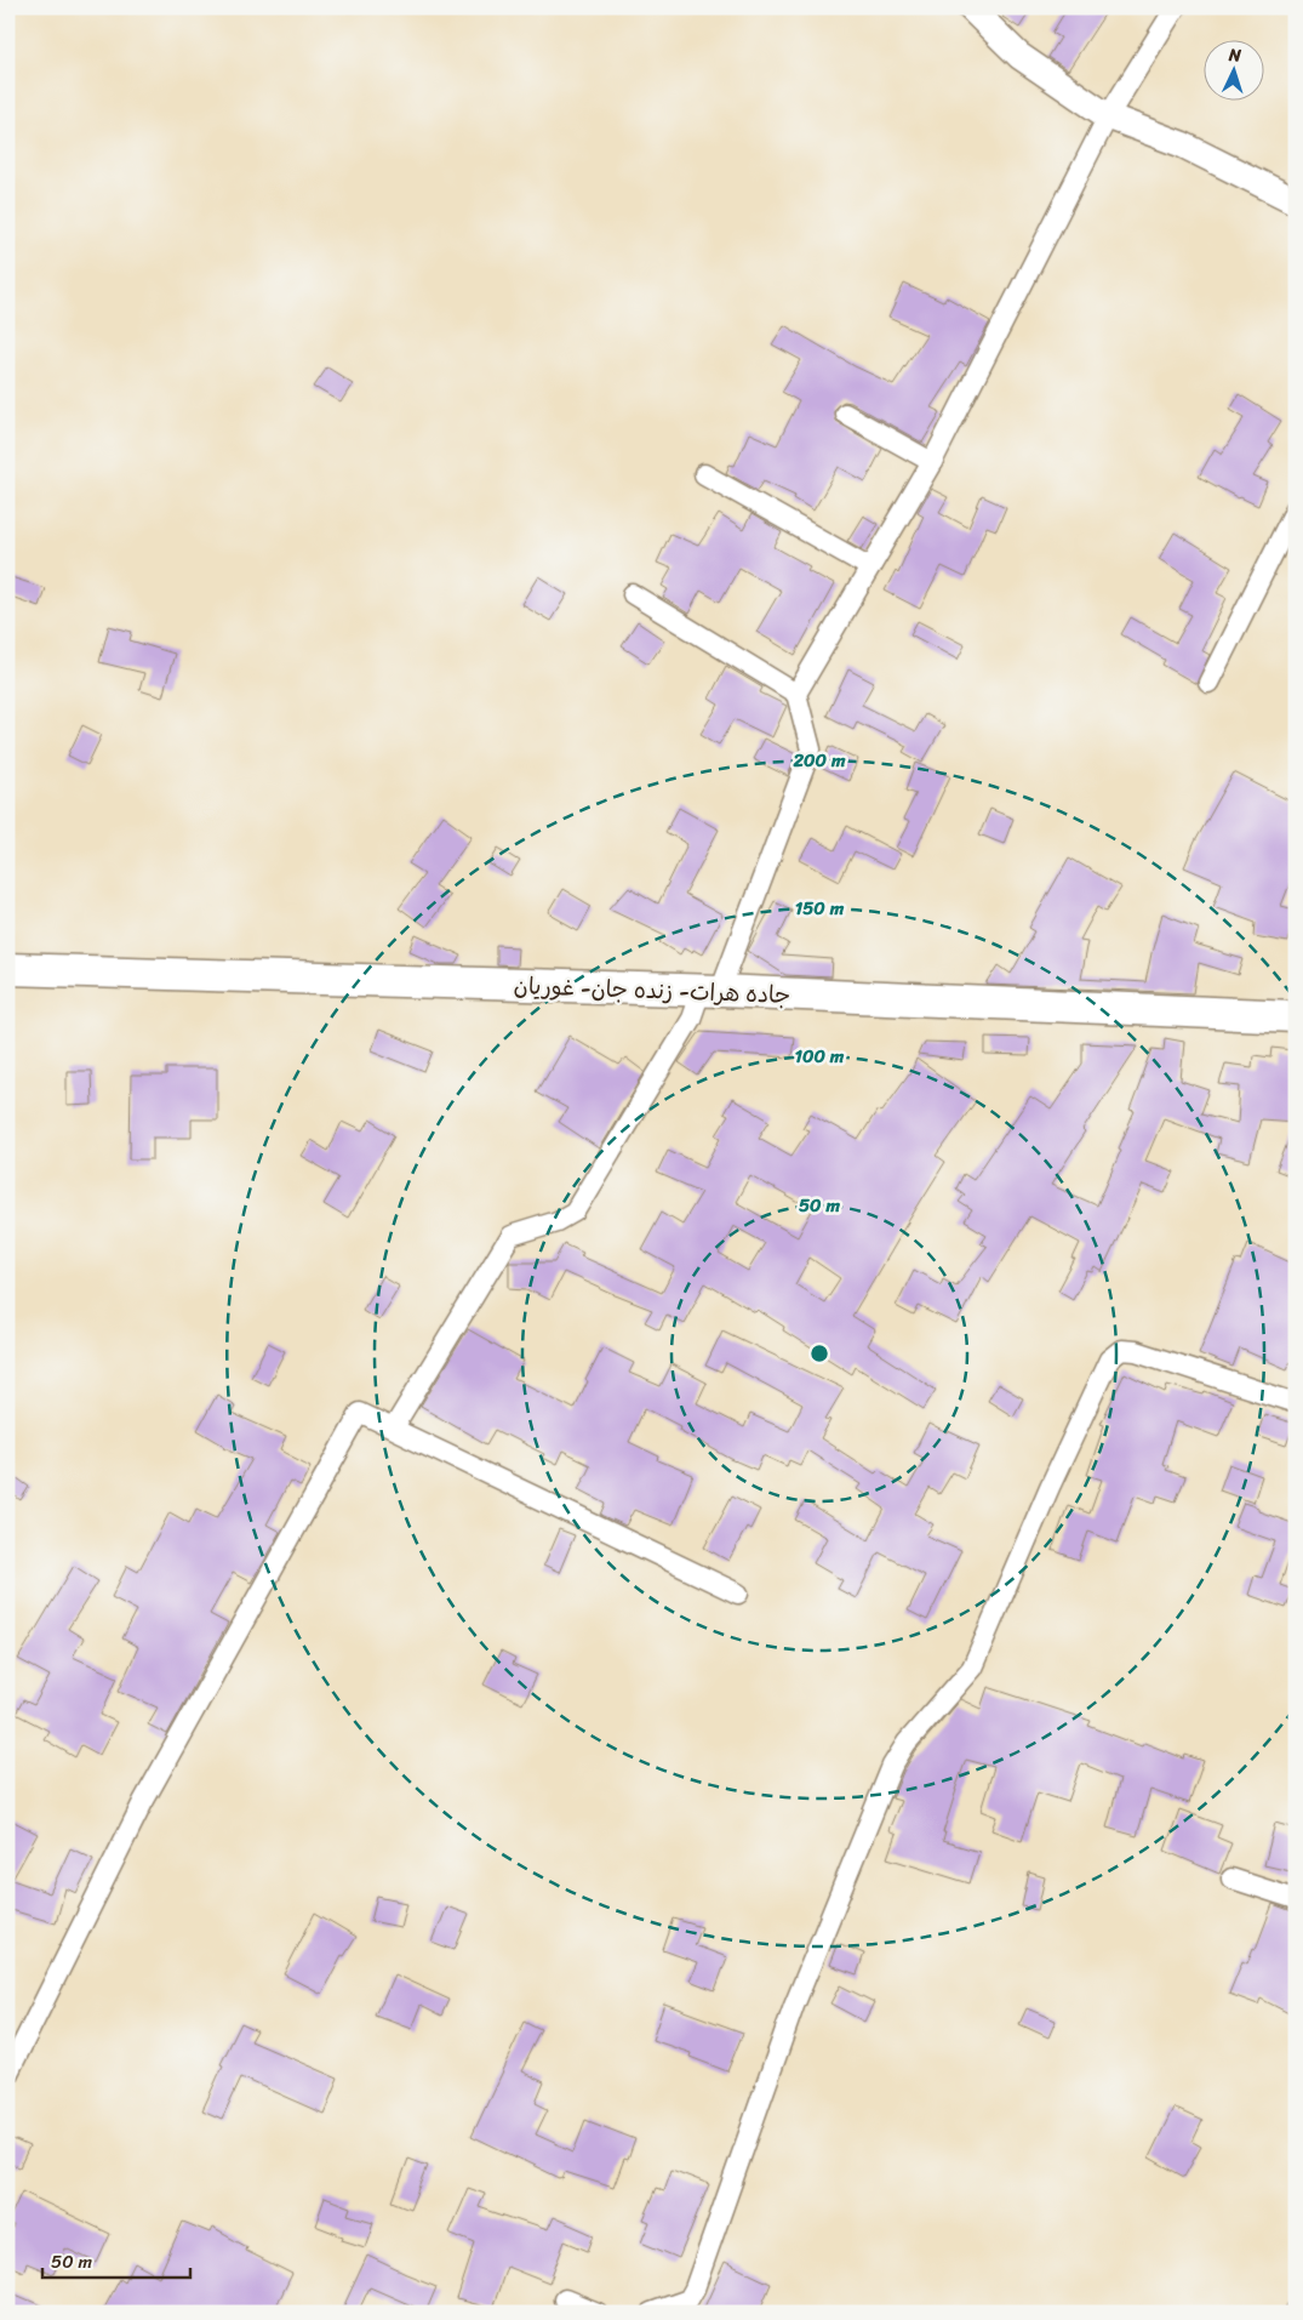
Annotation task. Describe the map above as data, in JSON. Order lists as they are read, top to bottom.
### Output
{
  "streets": {
    "main road": ["جاده هرات- زنده جان- غوریان"]
  },
  "scale_bar": "50 m",
  "north": "top",
  "rings": [
    "200 m",
    "150 m",
    "100 m",
    "50 m"
  ]
}
